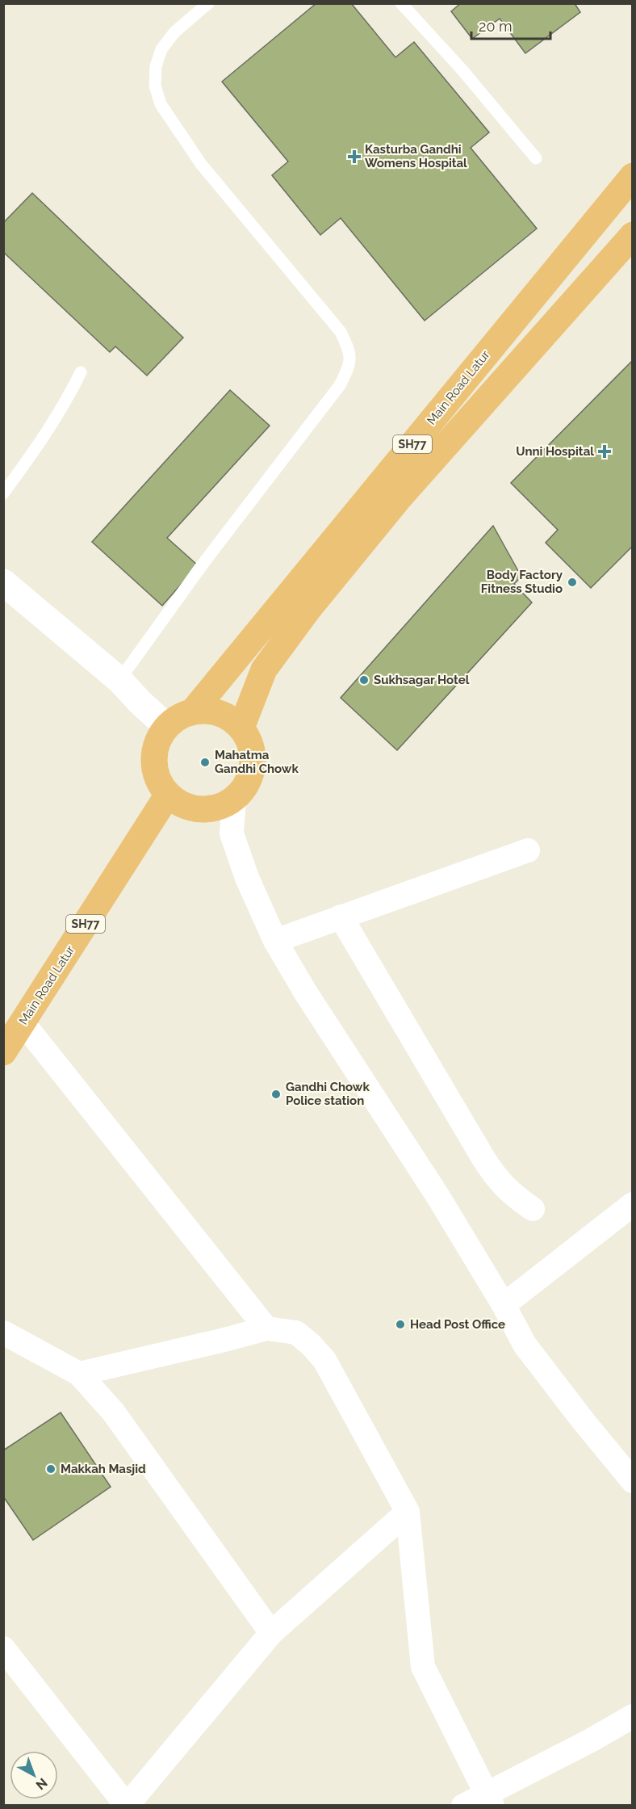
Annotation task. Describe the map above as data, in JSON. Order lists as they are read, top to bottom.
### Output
{
  "streets": {
    "main road": ["Main Road Latur", "SH77"]
  },
  "crossings": [
    ["Main Road Latur", "SH77"]
  ],
  "places": {
    "health": ["Kasturba Gandhi Womens Hospital", "Unni Hospital"],
    "other": [
      "Body Factory Fitness Studio",
      "Sukhsagar Hotel",
      "Mahatma Gandhi Chowk",
      "Gandhi Chowk Police station",
      "Head Post Office",
      "Makkah Masjid"
    ]
  },
  "scale_bar": "20 m",
  "north": "bottom right"
}
